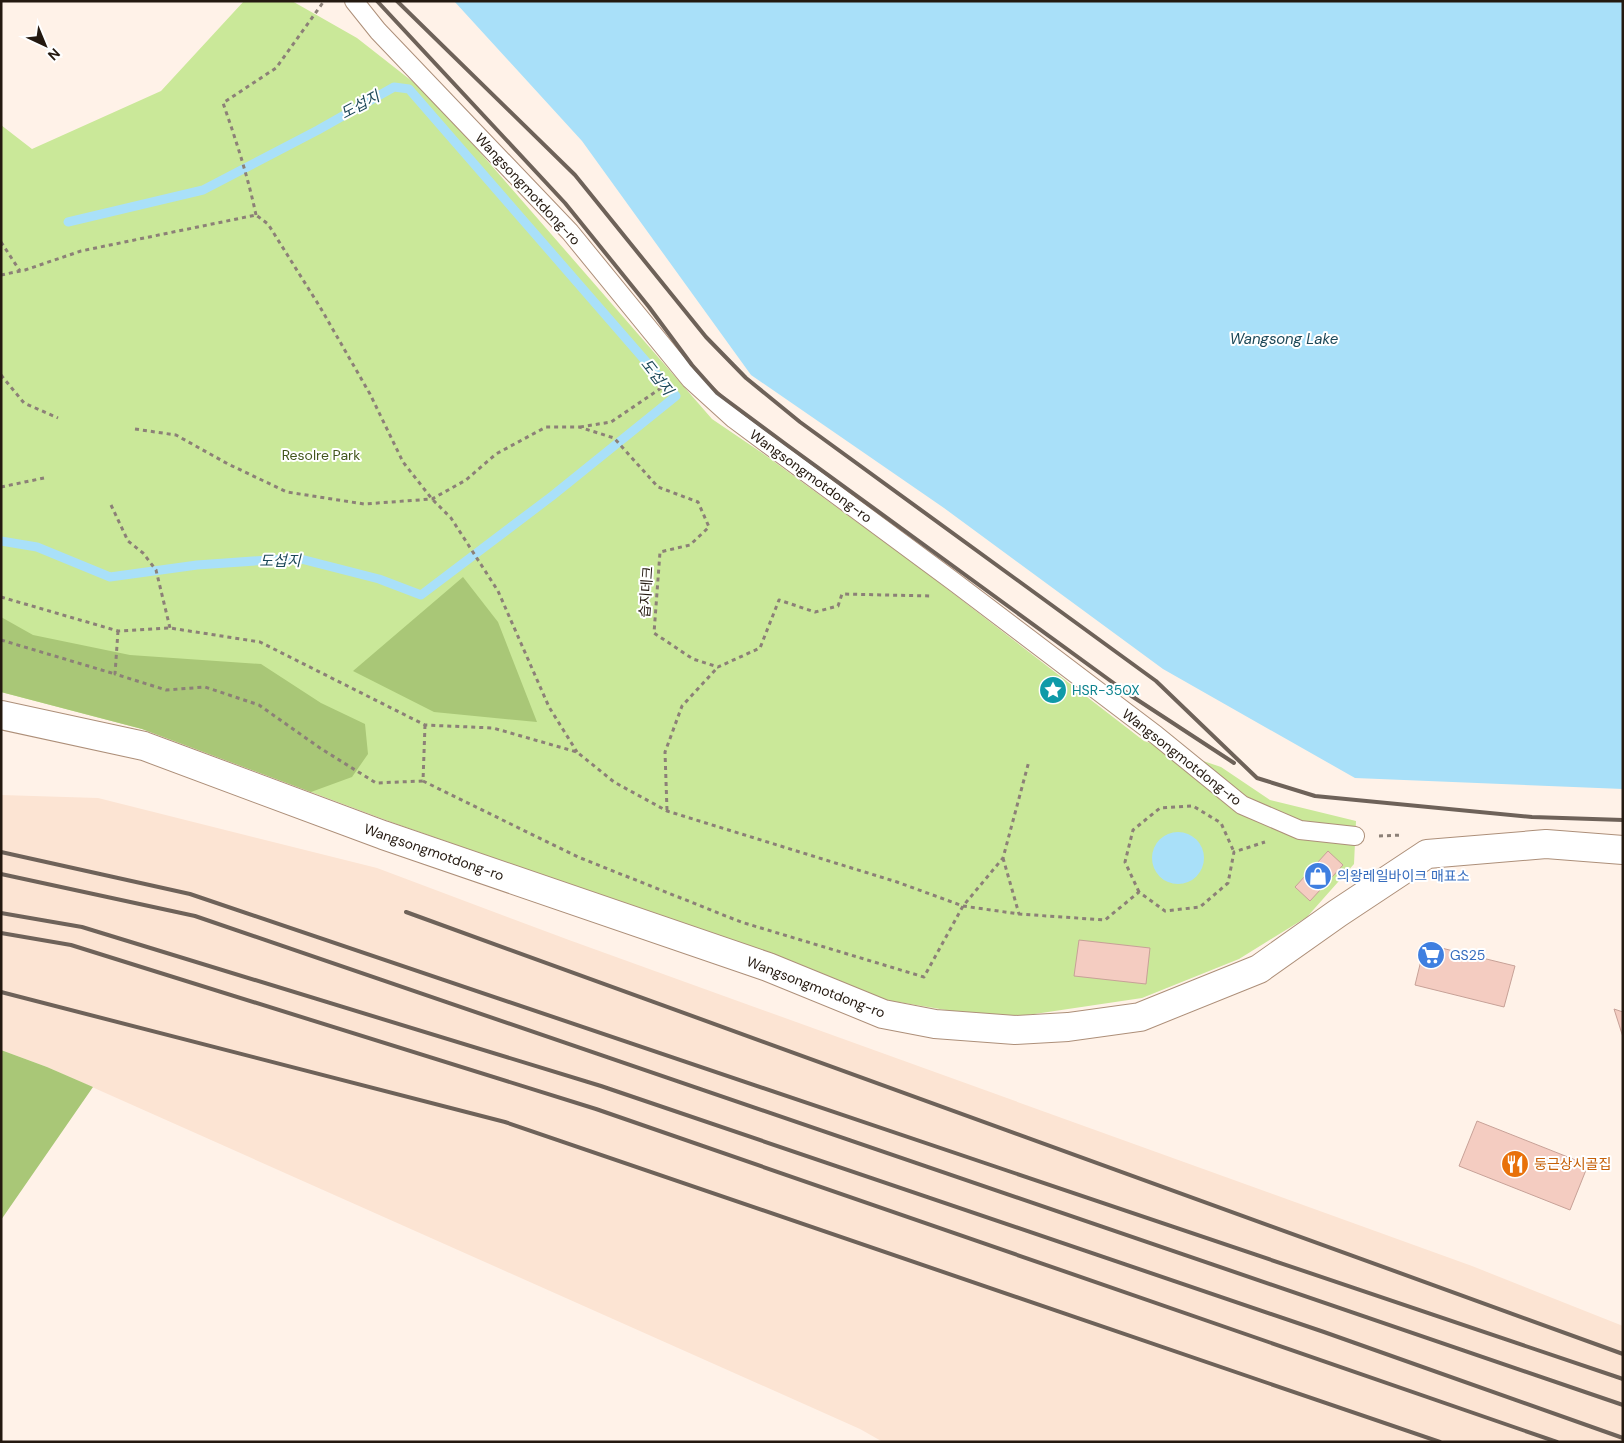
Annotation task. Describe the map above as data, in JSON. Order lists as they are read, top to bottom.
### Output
{
  "streets": {
    "street": ["Wangsongmotdong-ro"],
    "path": ["습지데크"]
  },
  "water": ["도섭지", "Wangsong Lake"],
  "parks": ["Resolre Park"],
  "places": {
    "place": ["HSR-350X"],
    "shop": ["의왕레일바이크 매표소"],
    "supermarket": ["GS25"],
    "restaurant": ["둥근상시골집"]
  },
  "north": "bottom right"
}
